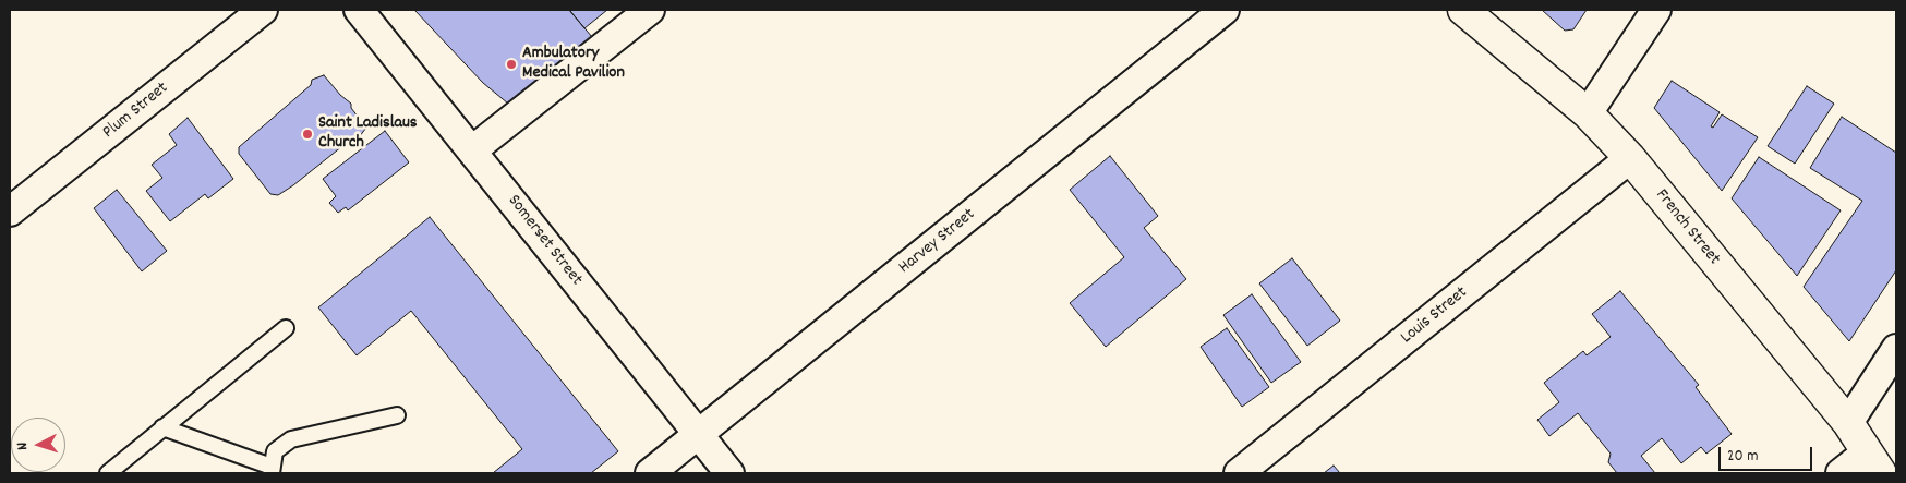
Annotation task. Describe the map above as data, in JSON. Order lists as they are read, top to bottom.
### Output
{
  "streets": {
    "main road": ["French Street"],
    "street": [
      "Plum Street",
      "Somerset Street",
      "Harvey Street",
      "Louis Street"
    ]
  },
  "crossings": [
    ["French Street", "Louis Street"],
    ["Somerset Street", "Harvey Street"]
  ],
  "places": ["Ambulatory Medical Pavilion", "Saint Ladislaus Church"],
  "scale_bar": "20 m",
  "north": "left"
}
